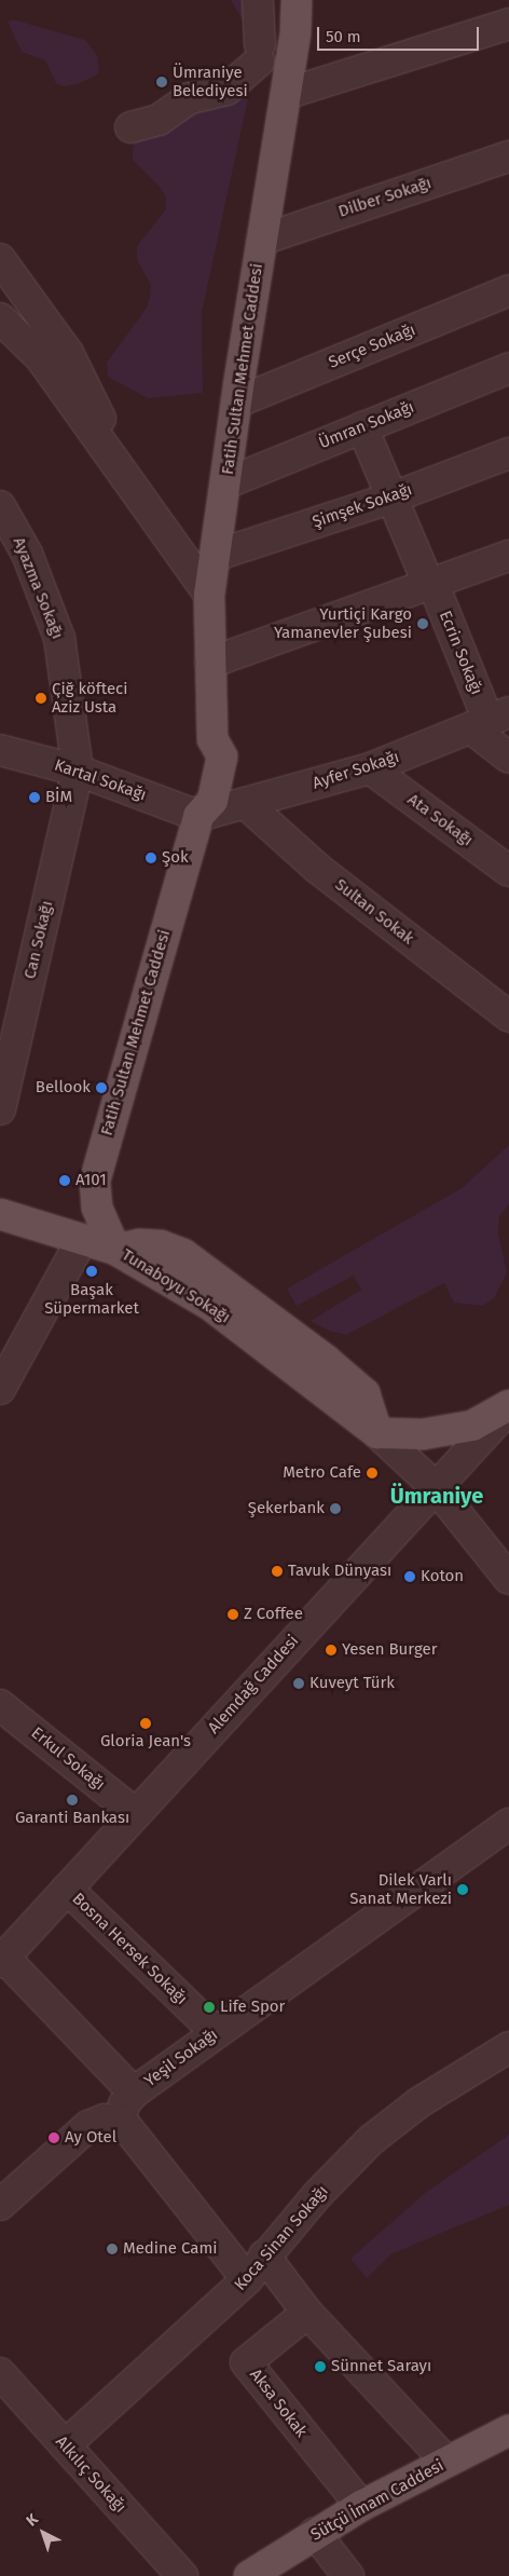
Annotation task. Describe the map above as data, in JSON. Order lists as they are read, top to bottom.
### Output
{
  "streets": {
    "main road": [
      "Fatih Sultan Mehmet Caddesi",
      "Tunaboyu Sokağı",
      "Alemdağ Caddesi",
      "Sütçü İmam Caddesi"
    ],
    "street": [
      "Dilber Sokağı",
      "Serçe Sokağı",
      "Ümran Sokağı",
      "Şimşek Sokağı",
      "Ayazma Sokağı",
      "Ecrin Sokağı",
      "Ayfer Sokağı",
      "Kartal Sokağı",
      "Ata Sokağı",
      "Sultan Sokak",
      "Can Sokağı",
      "Erkul Sokağı",
      "Bosna Hersek Sokağı",
      "Yeşil Sokağı",
      "Koca Sinan Sokağı",
      "Aksa Sokak",
      "Alkılıç Sokağı"
    ]
  },
  "crossings": [
    ["Dilber Sokağı", "Fatih Sultan Mehmet Caddesi"],
    ["Serçe Sokağı", "Fatih Sultan Mehmet Caddesi"],
    ["Fatih Sultan Mehmet Caddesi", "Ümran Sokağı"],
    ["Fatih Sultan Mehmet Caddesi", "Şimşek Sokağı"],
    ["Fatih Sultan Mehmet Caddesi", "Ayfer Sokağı"],
    ["Fatih Sultan Mehmet Caddesi", "Kartal Sokağı"],
    ["Fatih Sultan Mehmet Caddesi", "Tunaboyu Sokağı"],
    ["Ümran Sokağı", "Ecrin Sokağı"],
    ["Şimşek Sokağı", "Ecrin Sokağı"],
    ["Ayazma Sokağı", "Kartal Sokağı"],
    ["Ayazma Sokağı", "Can Sokağı"],
    ["Ecrin Sokağı", "Ayfer Sokağı"],
    ["Ayfer Sokağı", "Kartal Sokağı"],
    ["Ayfer Sokağı", "Ata Sokağı"],
    ["Ayfer Sokağı", "Sultan Sokak"],
    ["Kartal Sokağı", "Can Sokağı"],
    ["Tunaboyu Sokağı", "Alemdağ Caddesi"],
    ["Alemdağ Caddesi", "Erkul Sokağı"],
    ["Alemdağ Caddesi", "Bosna Hersek Sokağı"],
    ["Bosna Hersek Sokağı", "Yeşil Sokağı"],
    ["Koca Sinan Sokağı", "Alkılıç Sokağı"],
    ["Aksa Sokak", "Sütçü İmam Caddesi"]
  ],
  "districts": ["Ümraniye"],
  "places": [
    "Ümraniye Belediyesi",
    "Yurtiçi Kargo Yamanevler Şubesi",
    "Çiğ köfteci Aziz Usta",
    "BİM",
    "Şok",
    "Bellook",
    "A101",
    "Başak Süpermarket",
    "Metro Cafe",
    "Şekerbank",
    "Tavuk Dünyası",
    "Koton",
    "Z Coffee",
    "Yesen Burger",
    "Kuveyt Türk",
    "Gloria Jean's",
    "Garanti Bankası",
    "Dilek Varlı Sanat Merkezi",
    "Life Spor",
    "Ay Otel",
    "Medine Cami",
    "Sünnet Sarayı"
  ],
  "scale_bar": "50 m",
  "north": "top left"
}
